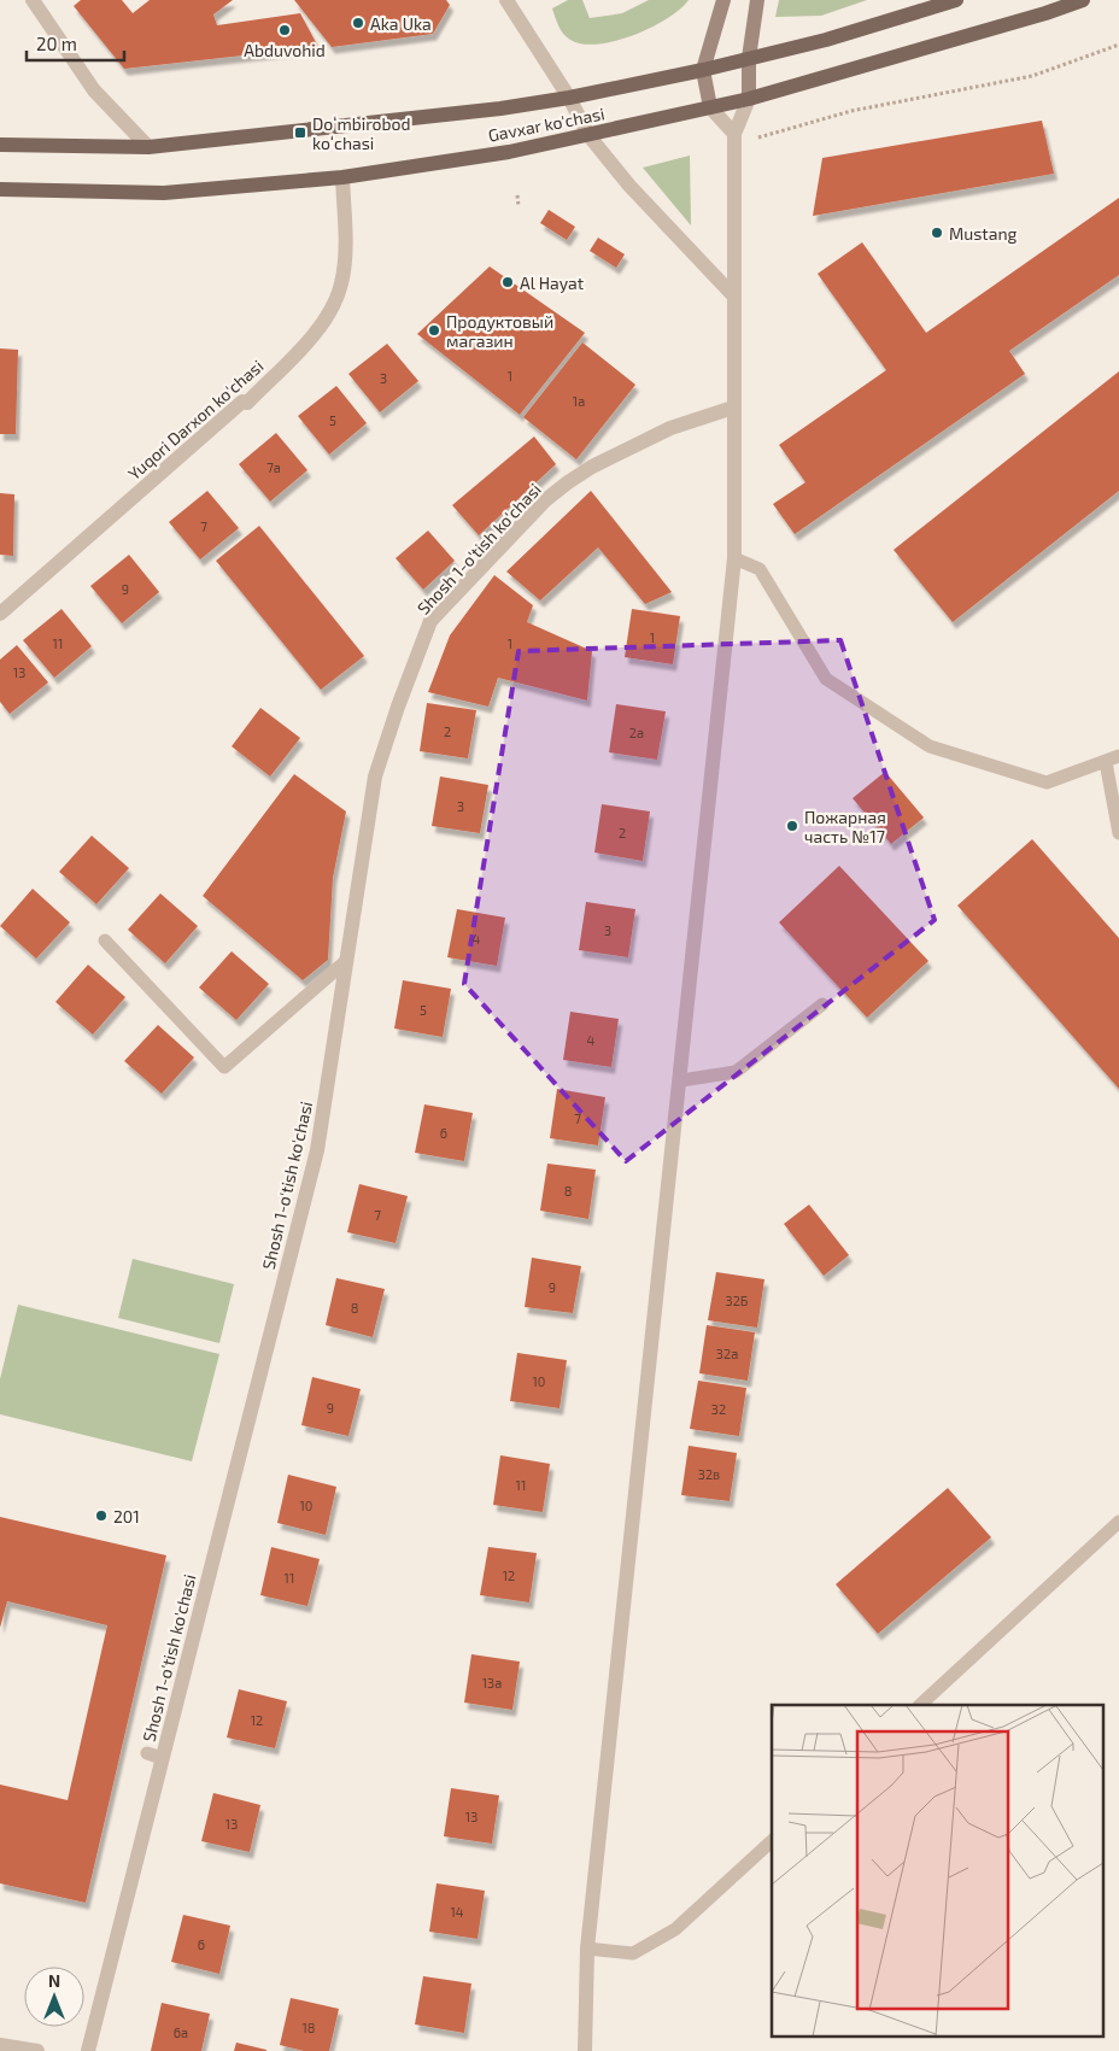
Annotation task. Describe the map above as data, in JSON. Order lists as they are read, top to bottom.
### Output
{
  "streets": {
    "main road": ["Gavxar ko'chasi"],
    "street": ["Yuqori Darxon ko'chasi", "Shosh 1-o'tish ko'chasi"]
  },
  "crossings": [
    ["Gavxar ko'chasi", "Yuqori Darxon ko'chasi"]
  ],
  "places": {
    "other": [
      "Aka Uka",
      "Abduvohid",
      "Mustang",
      "Al Hayat",
      "Продуктовый магазин",
      "Пожарная часть №17",
      "201"
    ],
    "transit": ["Doʻmbirobod koʻchasi"]
  },
  "house_numbers": [
    "1",
    "3",
    "1а",
    "5",
    "7а",
    "7",
    "9",
    "1",
    "11",
    "1",
    "13",
    "2",
    "2а",
    "3",
    "2",
    "3",
    "4",
    "5",
    "4",
    "7",
    "6",
    "8",
    "7",
    "9",
    "32Б",
    "8",
    "32a",
    "10",
    "9",
    "32",
    "32в",
    "11",
    "10",
    "12",
    "11",
    "13а",
    "12",
    "13",
    "13",
    "14",
    "6",
    "18",
    "6а"
  ],
  "scale_bar": "20 m",
  "north": "top"
}
